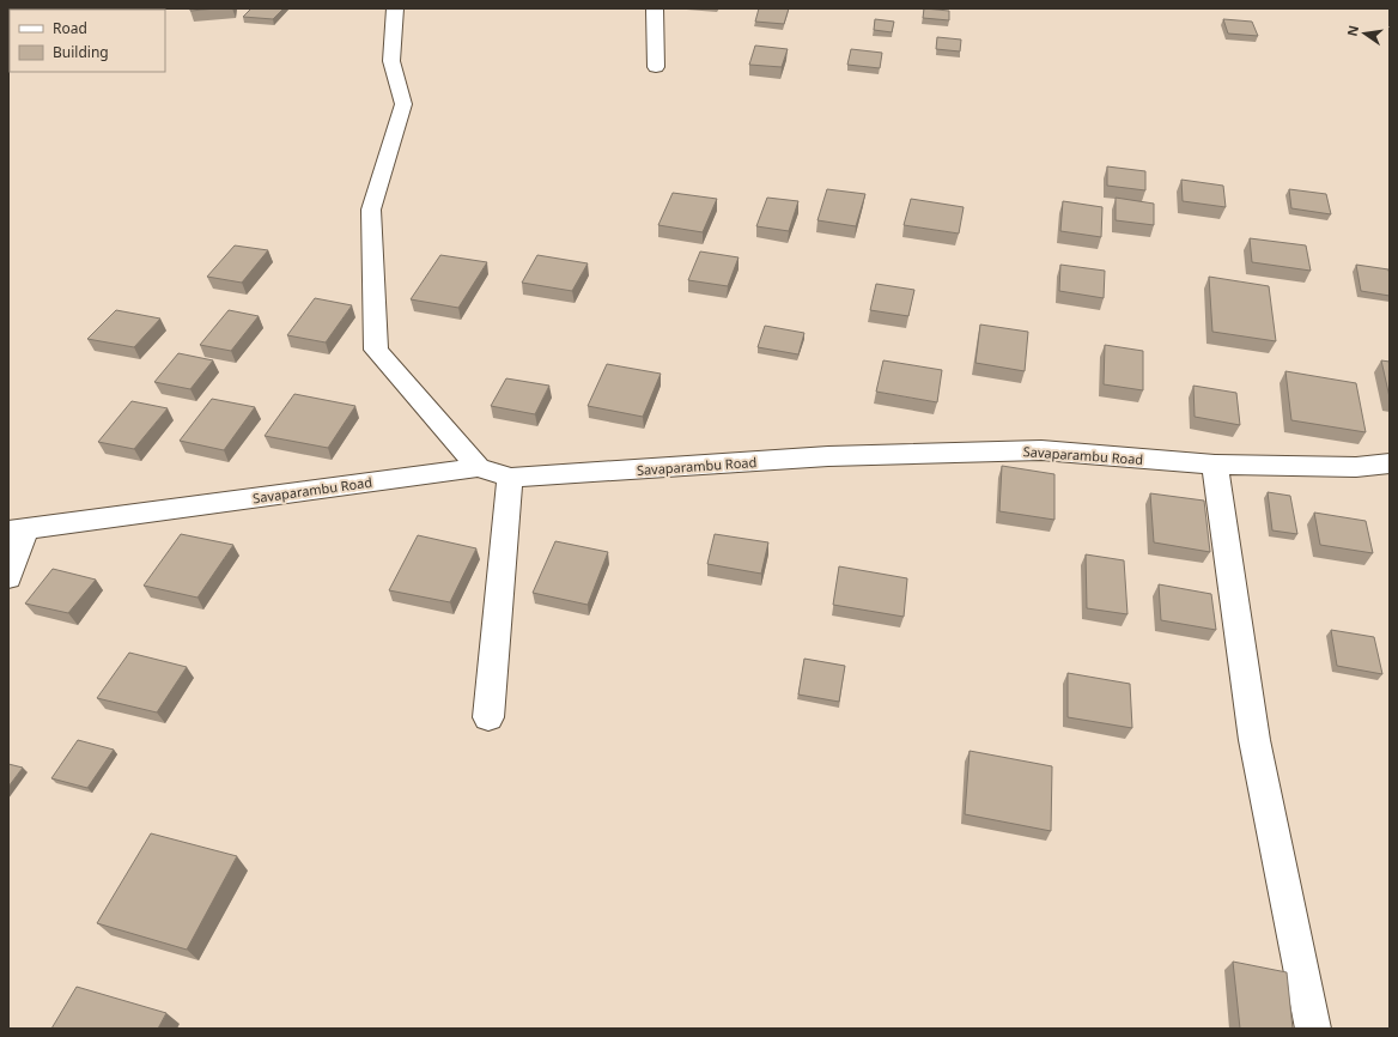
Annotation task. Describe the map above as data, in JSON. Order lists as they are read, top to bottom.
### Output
{
  "streets": {
    "street": ["Savaparambu Road"]
  },
  "legend": ["Road", "Building"],
  "north": "left"
}
